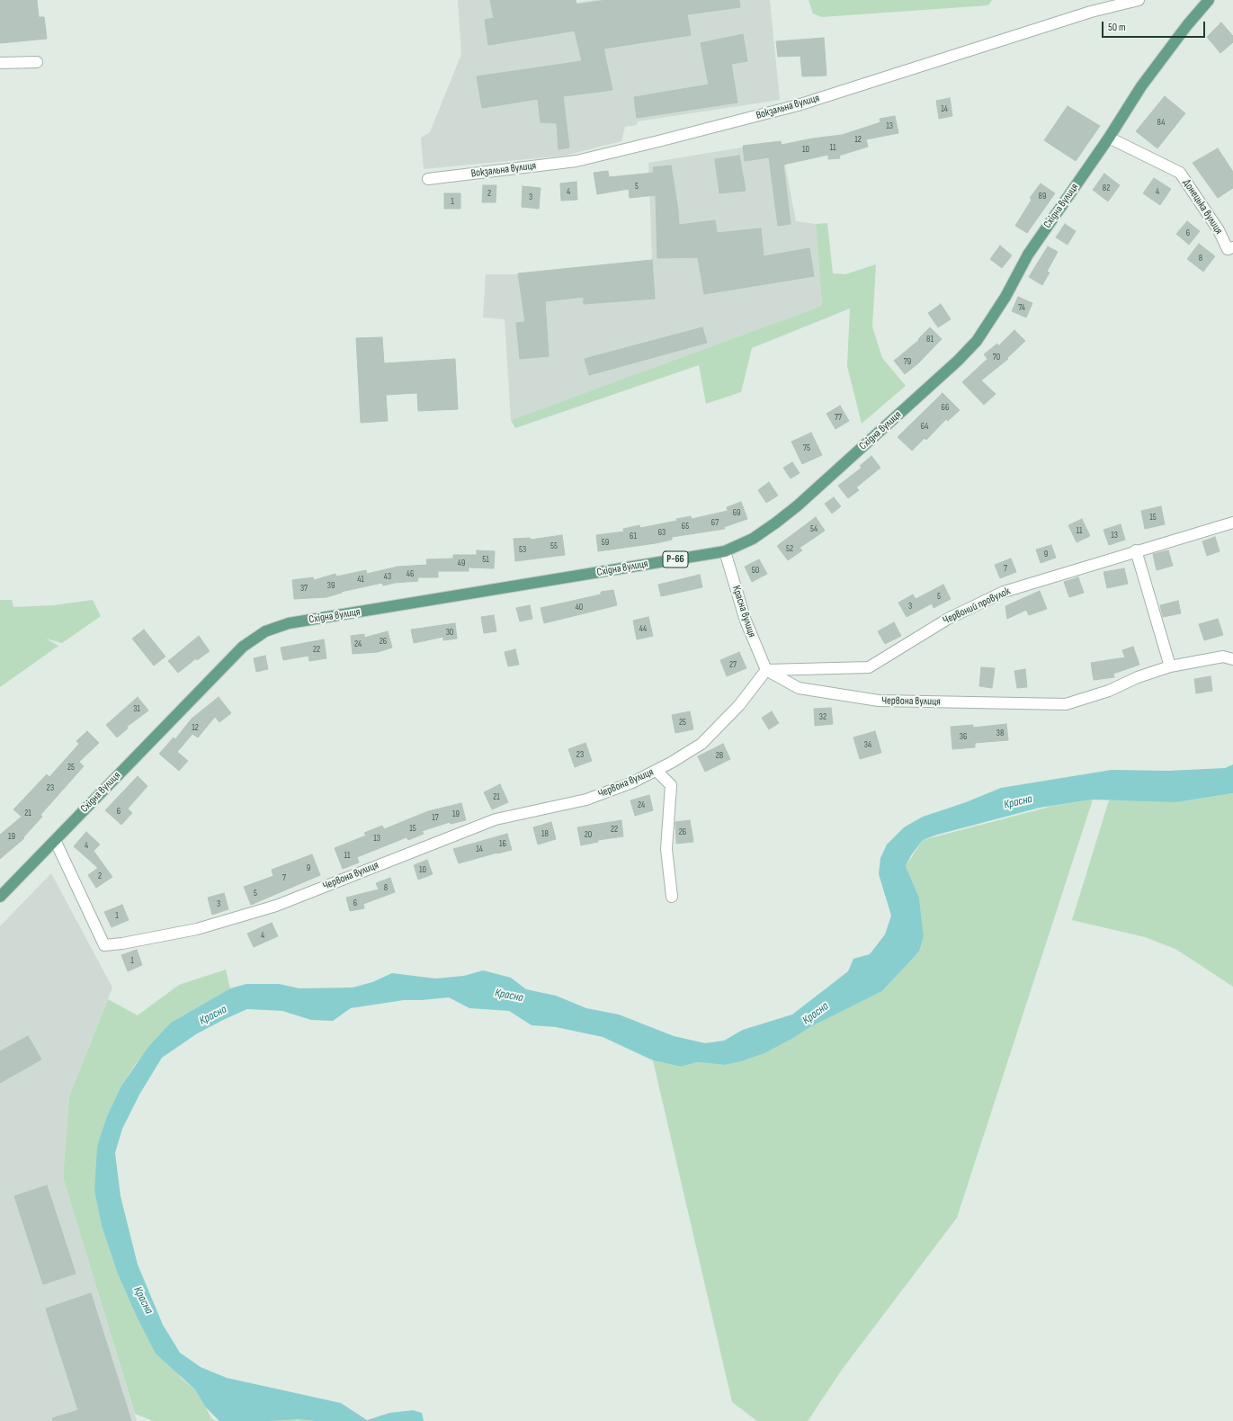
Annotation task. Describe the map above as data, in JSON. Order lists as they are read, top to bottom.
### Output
{
  "streets": {
    "main road": ["Східна вулиця", "Р-66"],
    "street": [
      "Вокзальна вулиця",
      "Донецька вулиця",
      "Червоний провулок",
      "Красна вулиця",
      "Червона вулиця"
    ]
  },
  "crossings": [
    ["Східна вулиця", "Донецька вулиця"],
    ["Східна вулиця", "Красна вулиця"],
    ["Східна вулиця", "Червона вулиця"],
    ["Червоний провулок", "Красна вулиця"],
    ["Червоний провулок", "Червона вулиця"],
    ["Красна вулиця", "Червона вулиця"]
  ],
  "water": ["Красна"],
  "house_numbers": [
    "14",
    "84",
    "13",
    "12",
    "11",
    "10",
    "5",
    "82",
    "4",
    "4",
    "2",
    "89",
    "3",
    "1",
    "6",
    "8",
    "74",
    "81",
    "70",
    "79",
    "66",
    "77",
    "64",
    "75",
    "69",
    "15",
    "67",
    "65",
    "54",
    "11",
    "63",
    "13",
    "61",
    "59",
    "55",
    "52",
    "53",
    "9",
    "51",
    "49",
    "7",
    "50",
    "46",
    "43",
    "41",
    "39",
    "37",
    "5",
    "3",
    "40",
    "44",
    "30",
    "26",
    "24",
    "22",
    "27",
    "31",
    "32",
    "25",
    "12",
    "38",
    "36",
    "34",
    "23",
    "28",
    "25",
    "23",
    "21",
    "24",
    "6",
    "21",
    "19",
    "17",
    "15",
    "22",
    "26",
    "18",
    "20",
    "19",
    "13",
    "16",
    "4",
    "14",
    "11",
    "9",
    "10",
    "2",
    "7",
    "8",
    "5",
    "6",
    "3",
    "1",
    "4",
    "1"
  ],
  "scale_bar": "50 m"
}
